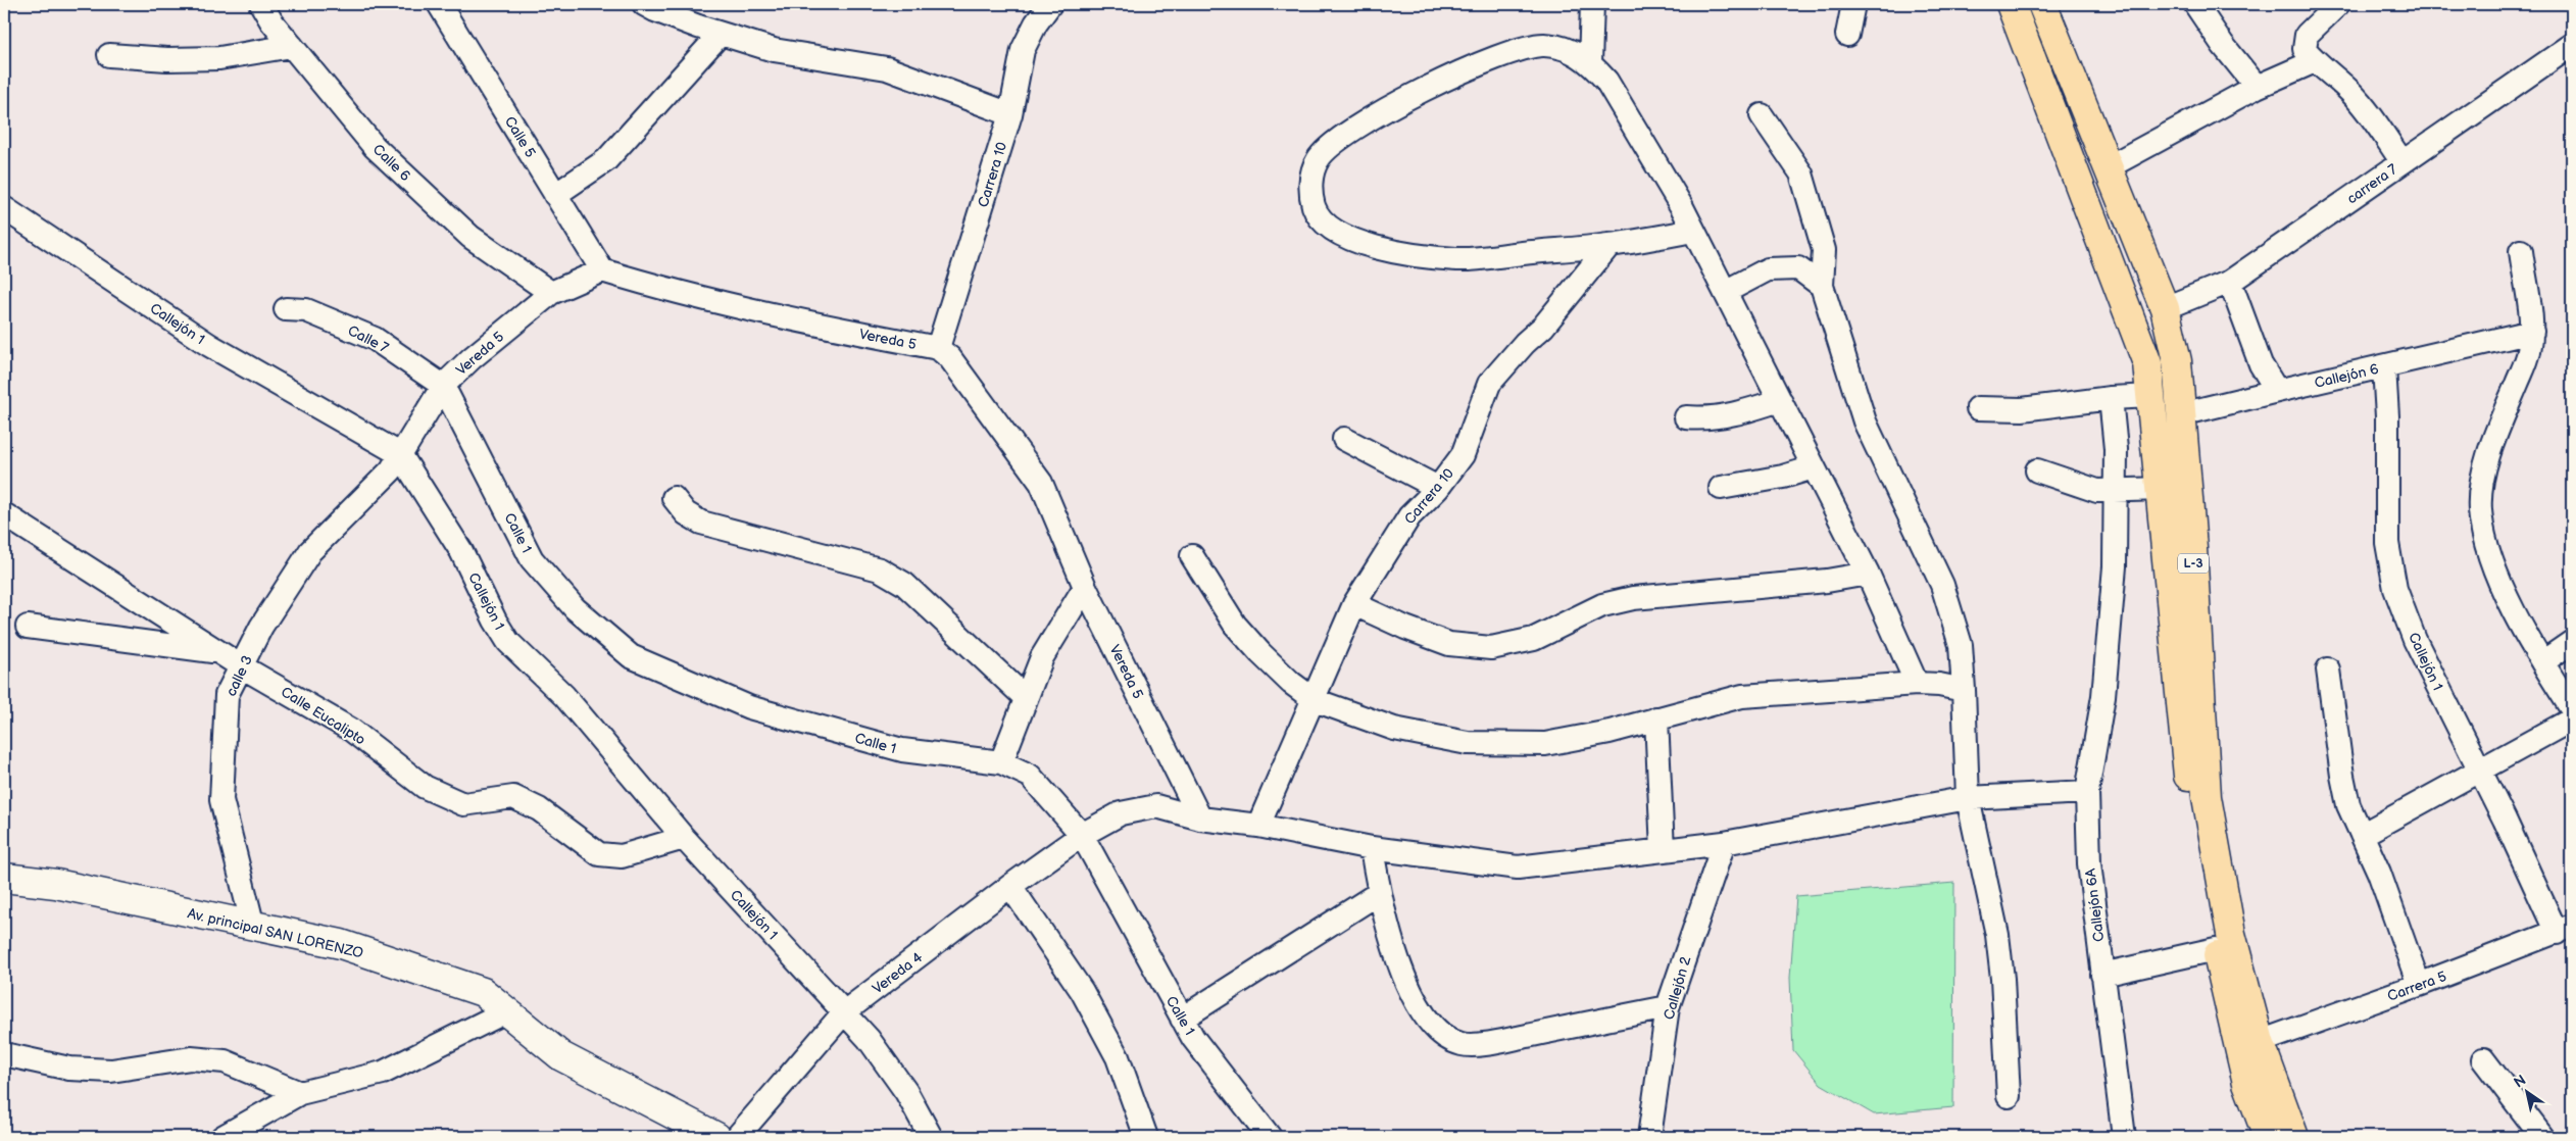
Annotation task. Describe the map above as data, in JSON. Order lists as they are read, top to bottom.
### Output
{
  "streets": {
    "main road": ["L-3", "Av. principal SAN LORENZO"],
    "street": [
      "Calle 5",
      "Calle 6",
      "Carrera 10",
      "carrera 7",
      "Callejón 1",
      "Calle 7",
      "Vereda 5",
      "Callejón 6",
      "Calle 1",
      "calle 3",
      "Calle Eucalipto",
      "Callejón 6A",
      "Vereda 4",
      "Carrera 5",
      "Callejón 2"
    ]
  },
  "crossings": [
    ["Calle 5", "Vereda 5"],
    ["Calle 6", "Vereda 5"],
    ["Carrera 10", "Vereda 5"],
    ["Carrera 10", "Vereda 4"],
    ["carrera 7", "L-3"],
    ["Callejón 1", "Vereda 5"],
    ["Callejón 1", "Callejón 6"],
    ["Callejón 1", "calle 3"],
    ["Callejón 1", "Calle Eucalipto"],
    ["Callejón 1", "Vereda 4"],
    ["Callejón 1", "Carrera 5"],
    ["Calle 7", "Vereda 5"],
    ["Calle 7", "Calle 1"],
    ["Vereda 5", "Calle 1"],
    ["Vereda 5", "calle 3"],
    ["Vereda 5", "Vereda 4"],
    ["Callejón 6", "L-3"],
    ["Calle 1", "Vereda 4"],
    ["L-3", "Carrera 5"],
    ["calle 3", "Calle Eucalipto"],
    ["calle 3", "Av. principal SAN LORENZO"],
    ["Vereda 4", "Callejón 2"]
  ],
  "north": "top left"
}
